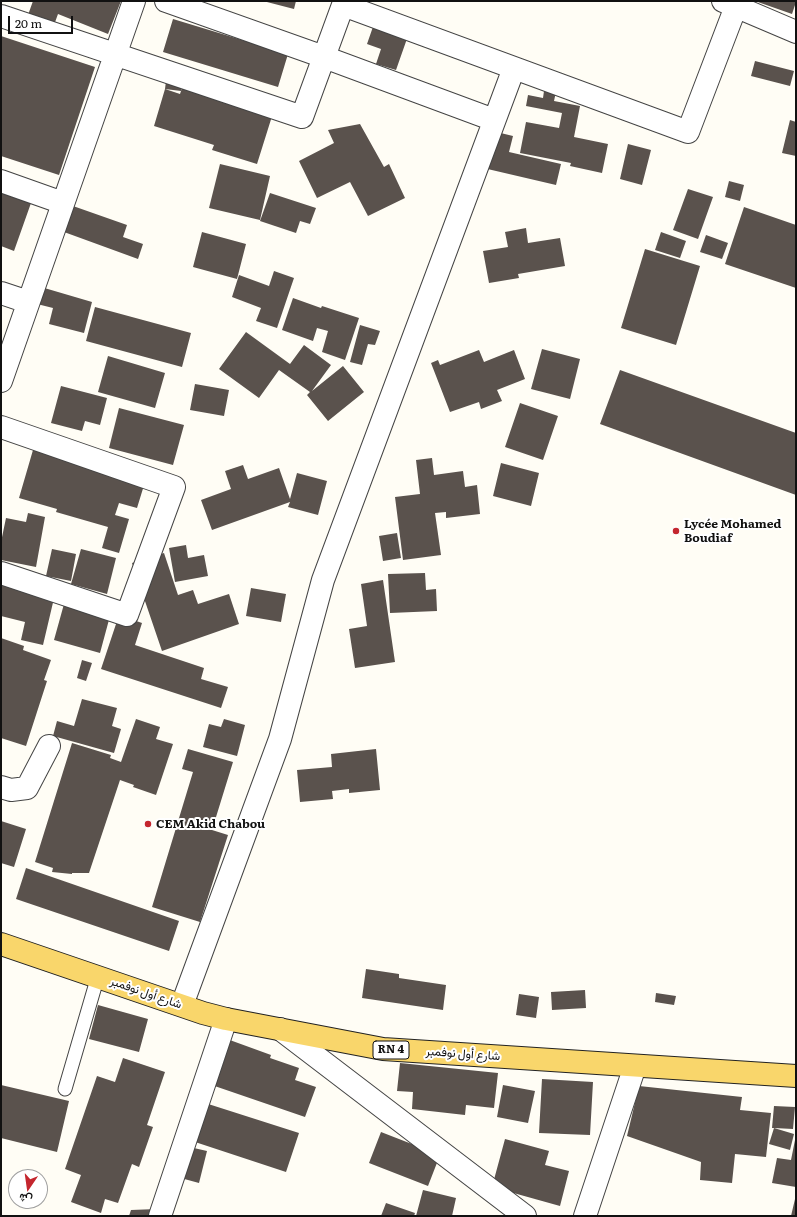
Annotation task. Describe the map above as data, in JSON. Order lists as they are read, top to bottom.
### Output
{
  "streets": {
    "main road": ["شارع أول نوفمبر", "RN 4"]
  },
  "places": ["Lycée Mohamed Boudiaf", "CEM Akid Chabou"],
  "scale_bar": "20 m",
  "north": "bottom"
}
